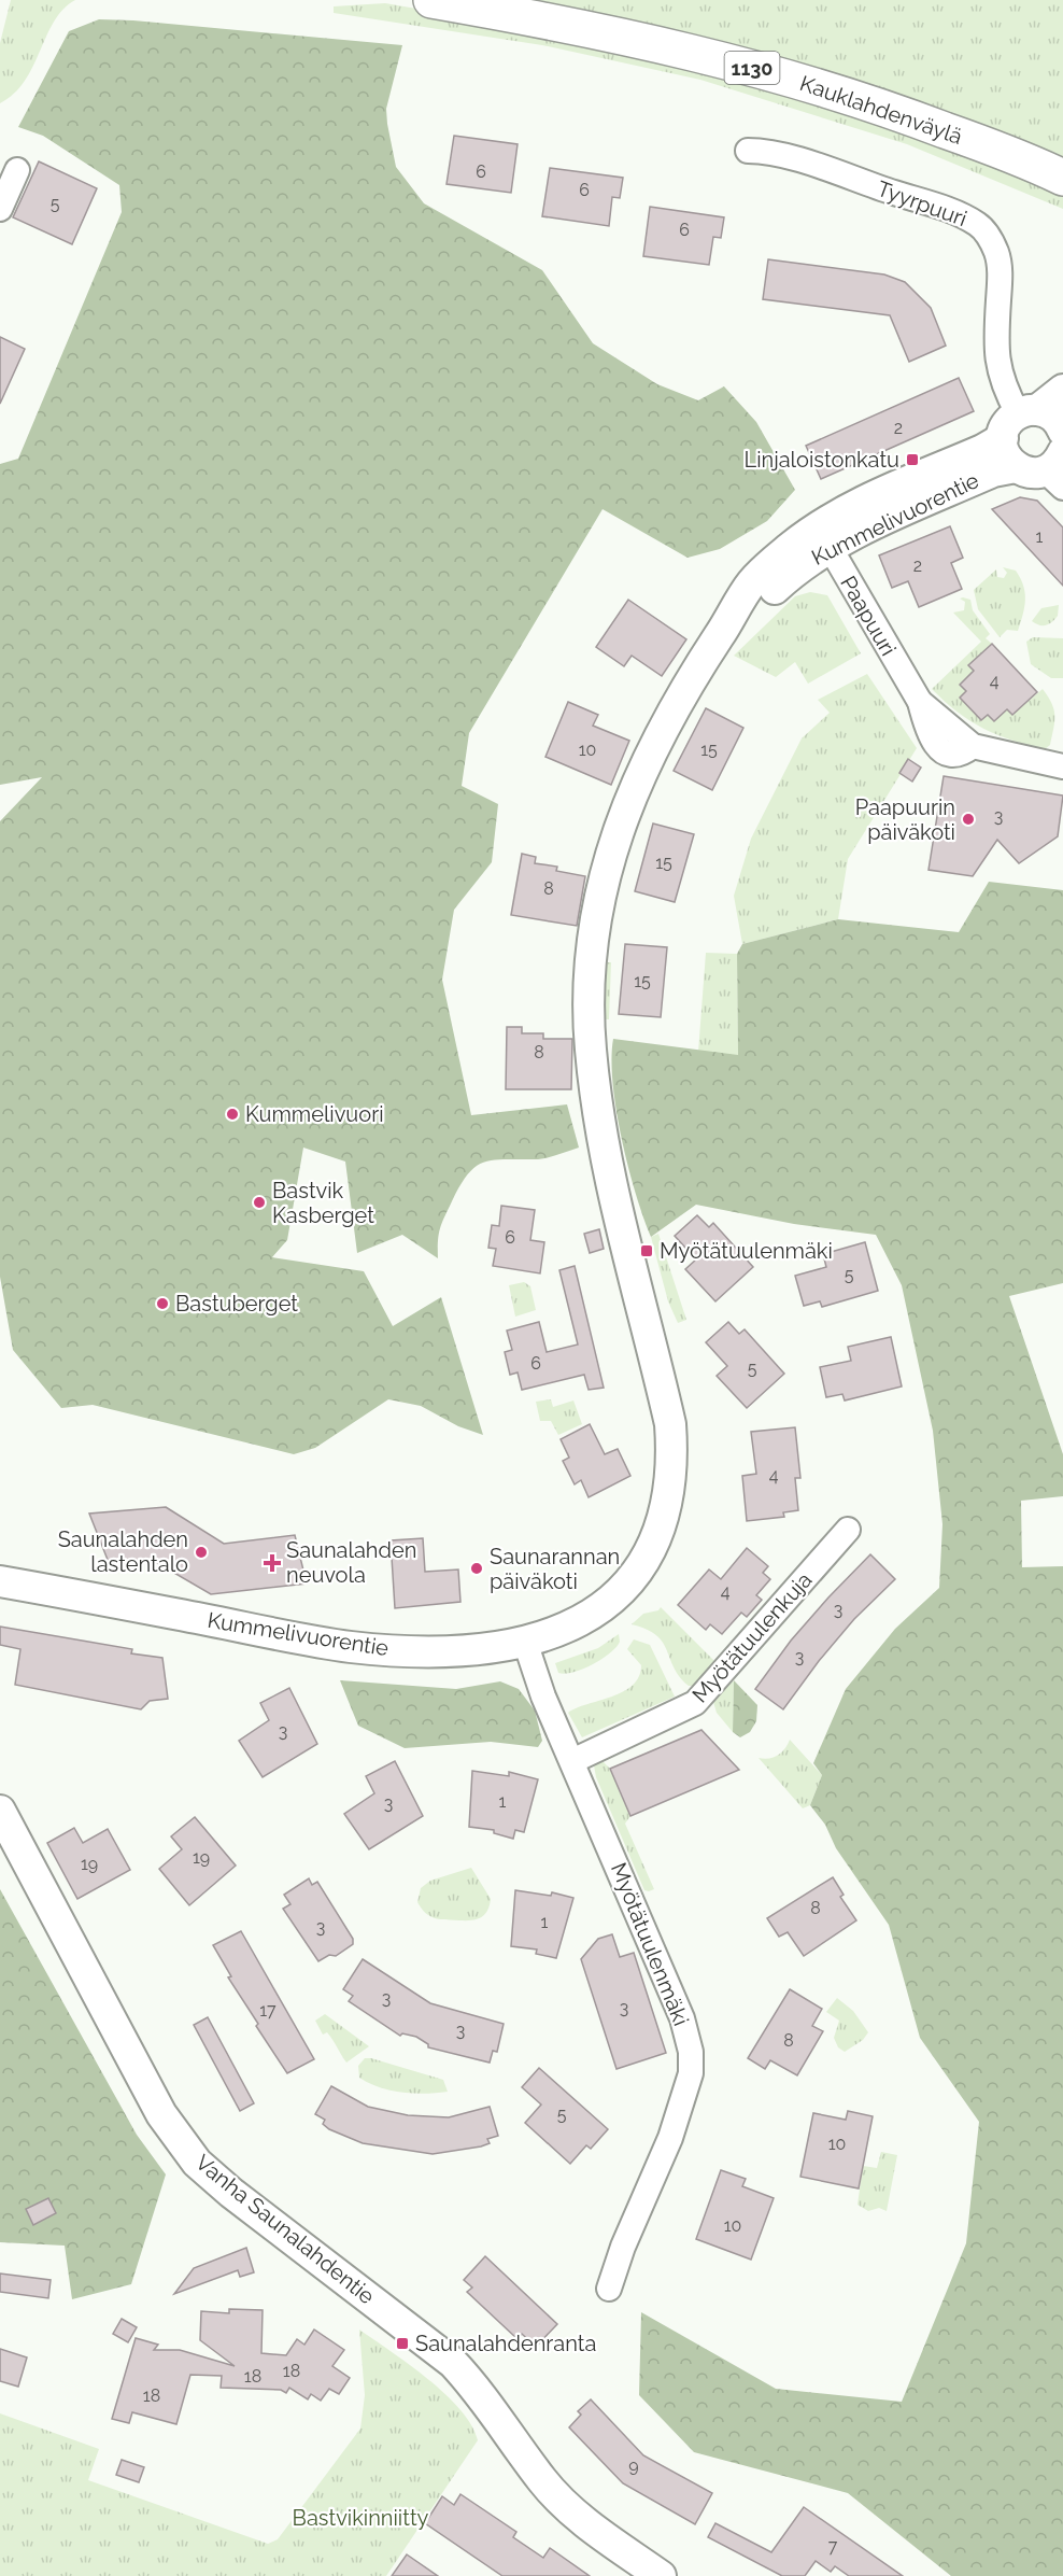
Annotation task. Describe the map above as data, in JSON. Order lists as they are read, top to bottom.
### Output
{
  "streets": {
    "main road": ["1130", "Kauklahdenväylä"],
    "street": [
      "Tyyrpuuri",
      "Kummelivuorentie",
      "Paapuuri",
      "Myötätuulenkuja",
      "Myötätuulenmäki",
      "Vanha Saunalahdentie"
    ]
  },
  "crossings": [
    ["Tyyrpuuri", "Kummelivuorentie"],
    ["Kummelivuorentie", "Paapuuri"],
    ["Kummelivuorentie", "Myötätuulenmäki"],
    ["Myötätuulenkuja", "Myötätuulenmäki"]
  ],
  "parks": ["Bastvikinniitty"],
  "places": {
    "transit": ["Linjaloistonkatu", "Myötätuulenmäki", "Saunalahdenranta"],
    "other": [
      "Paapuurin päiväkoti",
      "Kummelivuori",
      "Bastvik Kasberget",
      "Bastuberget",
      "Saunalahden lastentalo",
      "Saunarannan päiväkoti"
    ],
    "health": ["Saunalahden neuvola"]
  },
  "house_numbers": [
    "6",
    "6",
    "5",
    "6",
    "2",
    "1",
    "2",
    "4",
    "10",
    "15",
    "3",
    "15",
    "8",
    "15",
    "8",
    "6",
    "5",
    "6",
    "5",
    "4",
    "4",
    "3",
    "3",
    "3",
    "1",
    "3",
    "19",
    "19",
    "8",
    "1",
    "3",
    "3",
    "3",
    "17",
    "3",
    "8",
    "5",
    "10",
    "10",
    "18",
    "18",
    "18",
    "9",
    "7"
  ]
}
